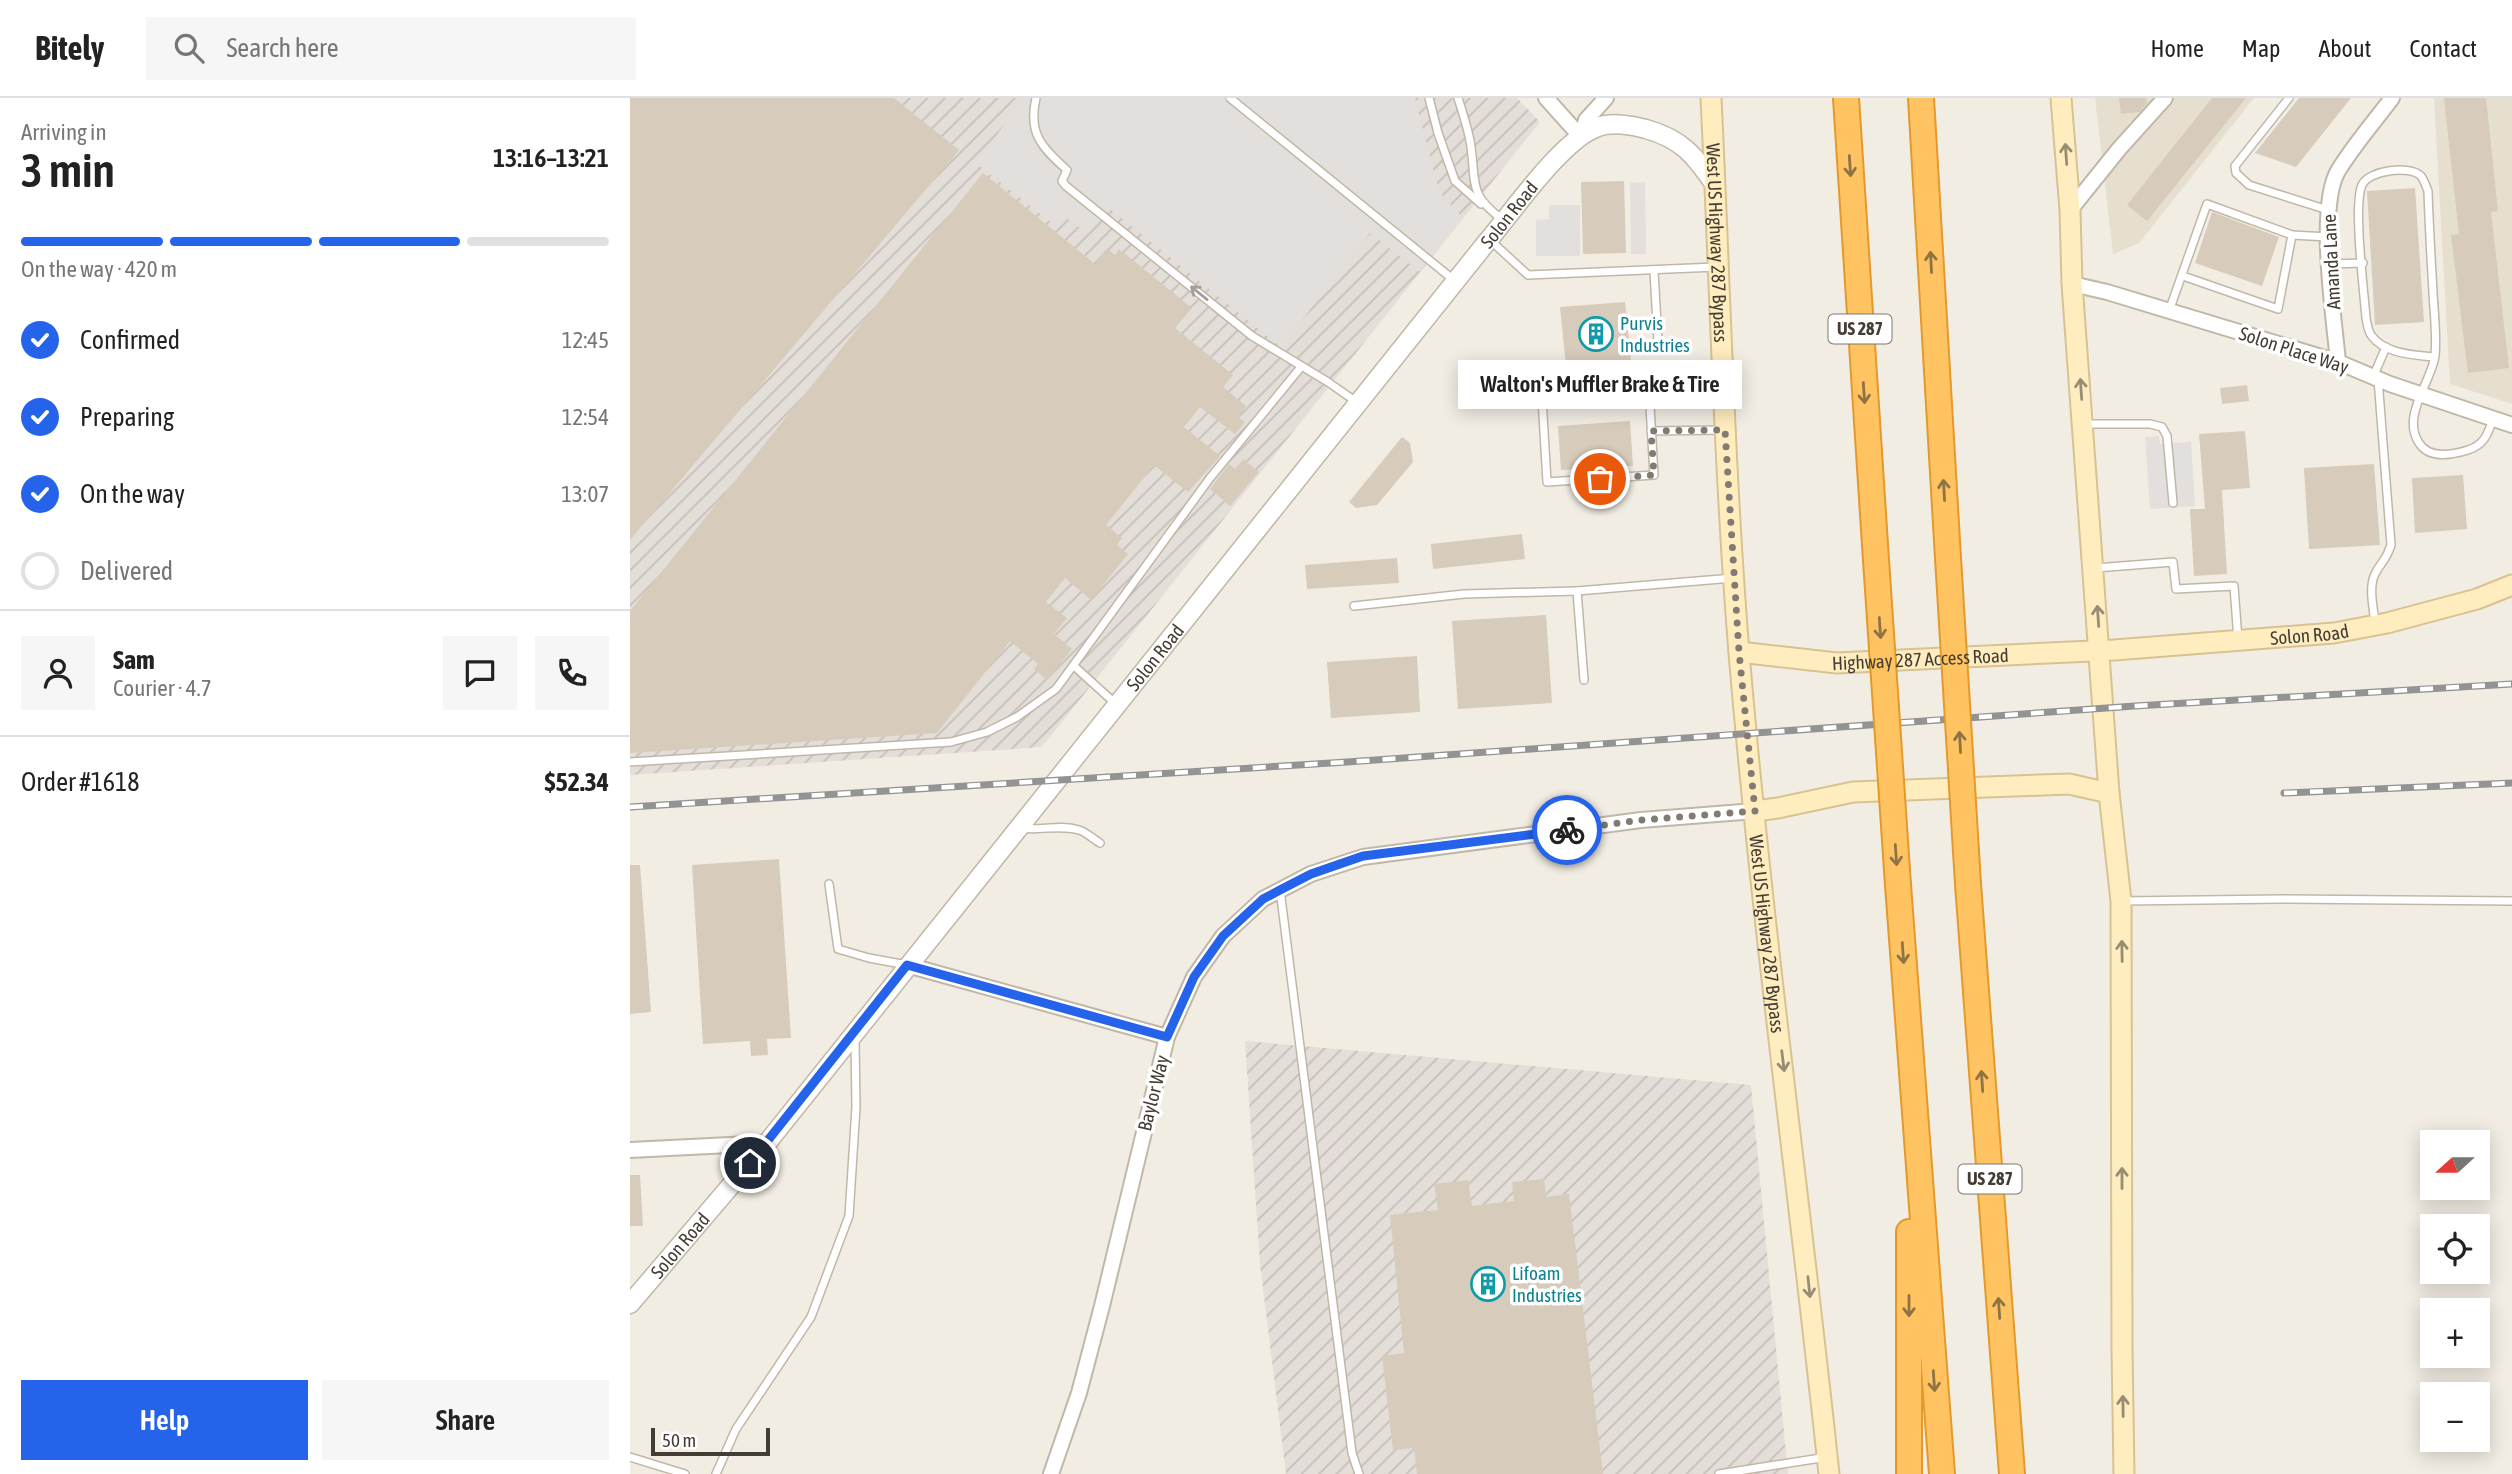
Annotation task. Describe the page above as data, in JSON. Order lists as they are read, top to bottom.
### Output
{
  "streets": {
    "highway": ["US 287"],
    "main road": ["Solon Road", "West US Highway 287 Bypass", "Highway 287 Access Road"],
    "street": ["Amanda Lane", "Solon Place Way", "Baylor Way"]
  },
  "crossings": [
    ["Solon Road", "West US Highway 287 Bypass"],
    ["Solon Road", "Highway 287 Access Road"],
    ["West US Highway 287 Bypass", "Highway 287 Access Road"],
    ["West US Highway 287 Bypass", "Baylor Way"],
    ["Amanda Lane", "Solon Place Way"]
  ],
  "one_way": ["West US Highway 287 Bypass"],
  "places": {
    "building": ["Purvis Industries", "Lifoam Industries"],
    "other": ["Walton's Muffler Brake & Tire"]
  },
  "scale_bar": "50 m",
  "north": "left",
  "page": {
    "header": "Bitely",
    "search": "Search here",
    "nav": [
      "Home",
      "Map",
      "About",
      "Contact"
    ],
    "heading": ["3 min", "Arriving in", "13:16–13:21"],
    "panel": [
      "Sam",
      "Courier · 4.7",
      "Order #1618",
      "$52.34"
    ],
    "bar": "On the way · 420 m",
    "list": [
      ["Confirmed", "12:45"],
      ["Preparing", "12:54"],
      ["On the way", "13:07"],
      "Delivered"
    ],
    "bubble": "Walton's Muffler Brake & Tire",
    "map_buttons": ["+", "−"],
    "buttons": ["Help", "Share"],
    "scale": "50 m"
  }
}
